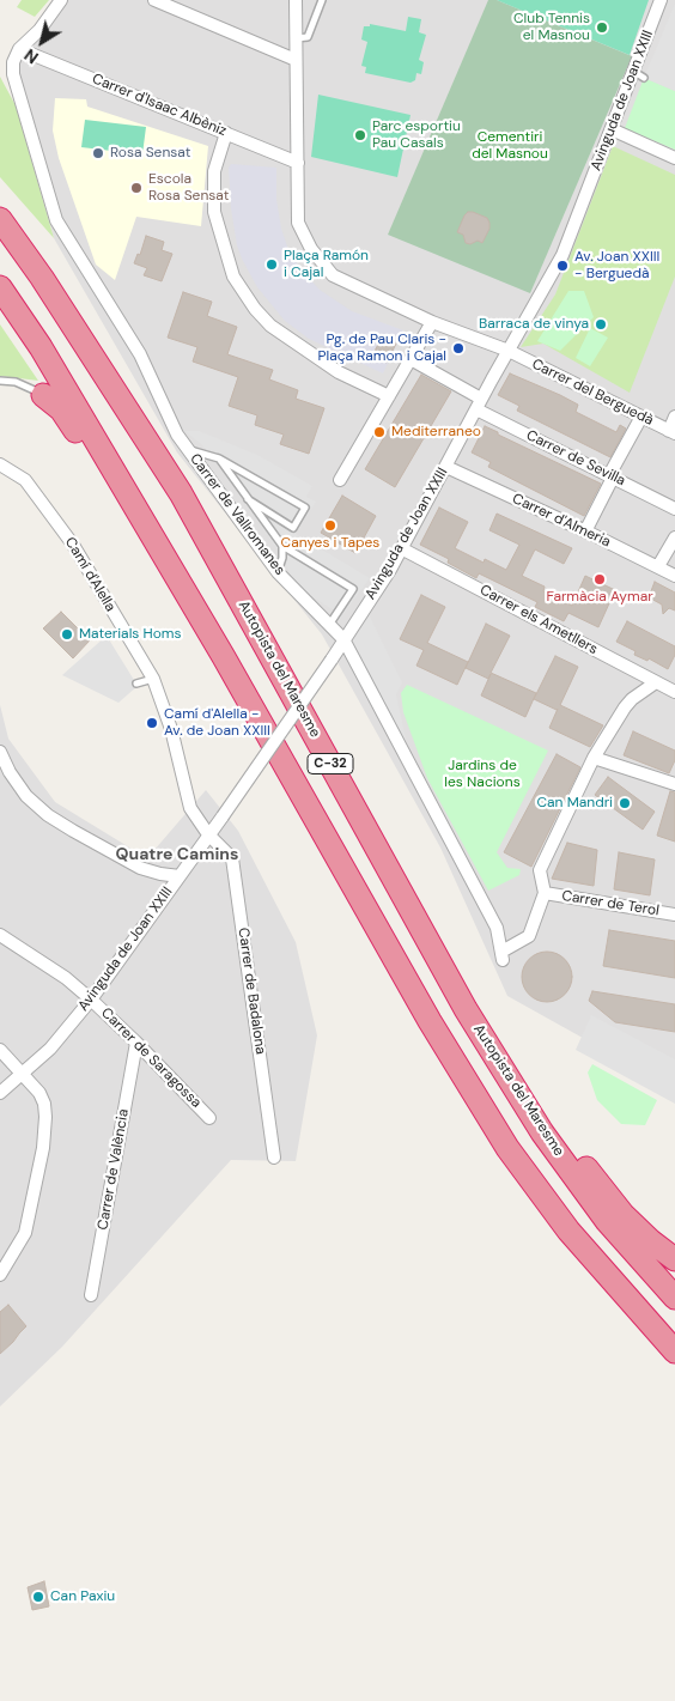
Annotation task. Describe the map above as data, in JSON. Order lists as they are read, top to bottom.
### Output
{
  "streets": {
    "highway": ["Autopista del Maresme", "C-32"],
    "street": [
      "Avinguda de Joan XXIII",
      "Carrer d'Isaac Albèniz",
      "Carrer del Berguedà",
      "Carrer de Sevilla",
      "Carrer de Vallromanes",
      "Carrer d'Almeria",
      "Camí d'Alella",
      "Carrer els Ametllers",
      "Carrer de Terol",
      "Carrer de Badalona",
      "Carrer de Saragossa",
      "Carrer de València"
    ]
  },
  "crossings": [
    ["Avinguda de Joan XXIII", "Carrer del Berguedà"],
    ["Avinguda de Joan XXIII", "Carrer de Sevilla"],
    ["Avinguda de Joan XXIII", "Carrer de Vallromanes"],
    ["Avinguda de Joan XXIII", "Carrer d'Almeria"],
    ["Avinguda de Joan XXIII", "Camí d'Alella"],
    ["Avinguda de Joan XXIII", "Carrer els Ametllers"],
    ["Avinguda de Joan XXIII", "Carrer de Badalona"],
    ["Avinguda de Joan XXIII", "Carrer de Saragossa"],
    ["Carrer d'Isaac Albèniz", "Carrer del Berguedà"],
    ["Carrer d'Isaac Albèniz", "Carrer de Vallromanes"],
    ["Carrer de Vallromanes", "Carrer de Terol"],
    ["Camí d'Alella", "Carrer de Badalona"],
    ["Carrer de Saragossa", "Carrer de València"]
  ],
  "districts": ["Quatre Camins"],
  "parks": ["Cementiri del Masnou", "Jardins de les Nacions"],
  "places": [
    "Club Tennis el Masnou",
    "Parc esportiu Pau Casals",
    "Rosa Sensat",
    "Escola Rosa Sensat",
    "Plaça Ramón i Cajal",
    "Av. Joan XXIII - Berguedà",
    "Barraca de vinya",
    "Pg. de Pau Claris - Plaça Ramon i Cajal",
    "Mediterraneo",
    "Canyes i Tapes",
    "Farmàcia Aymar",
    "Materials Homs",
    "Camí d'Alella - Av. de Joan XXIII",
    "Can Mandri",
    "Can Paxiu"
  ],
  "north": "bottom left"
}
